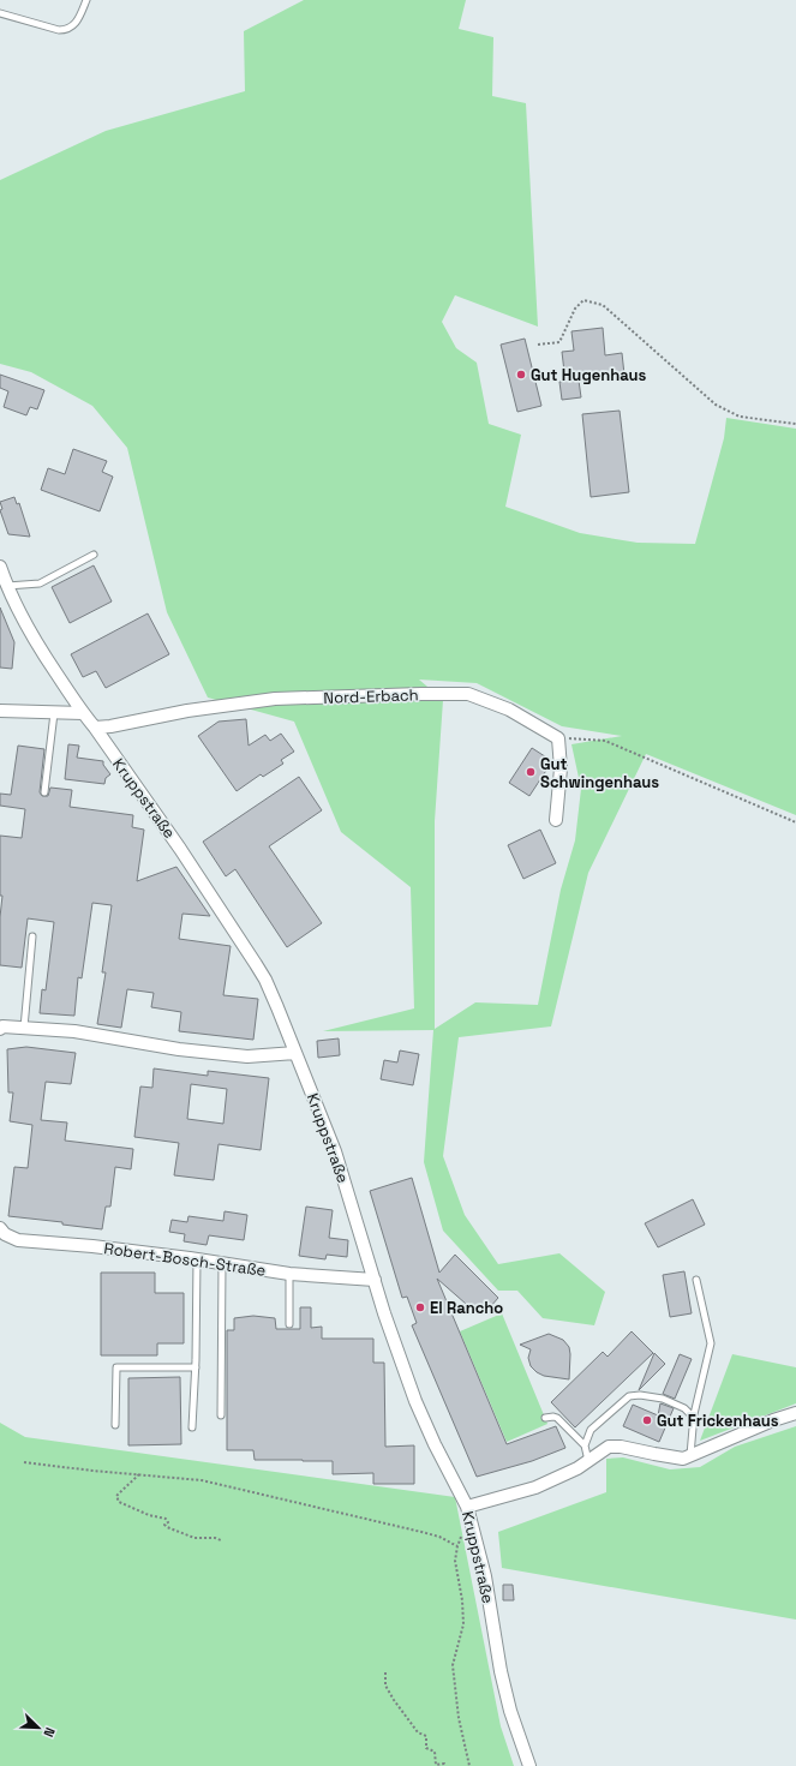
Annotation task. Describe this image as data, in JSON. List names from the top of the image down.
{
  "streets": {
    "street": ["Nord-Erbach", "Kruppstraße", "Robert-Bosch-Straße"]
  },
  "crossings": [
    ["Nord-Erbach", "Kruppstraße"],
    ["Kruppstraße", "Robert-Bosch-Straße"]
  ],
  "places": [
    "Gut Hugenhaus",
    "Gut Schwingenhaus",
    "El Rancho",
    "Gut Frickenhaus"
  ],
  "north": "bottom right"
}
